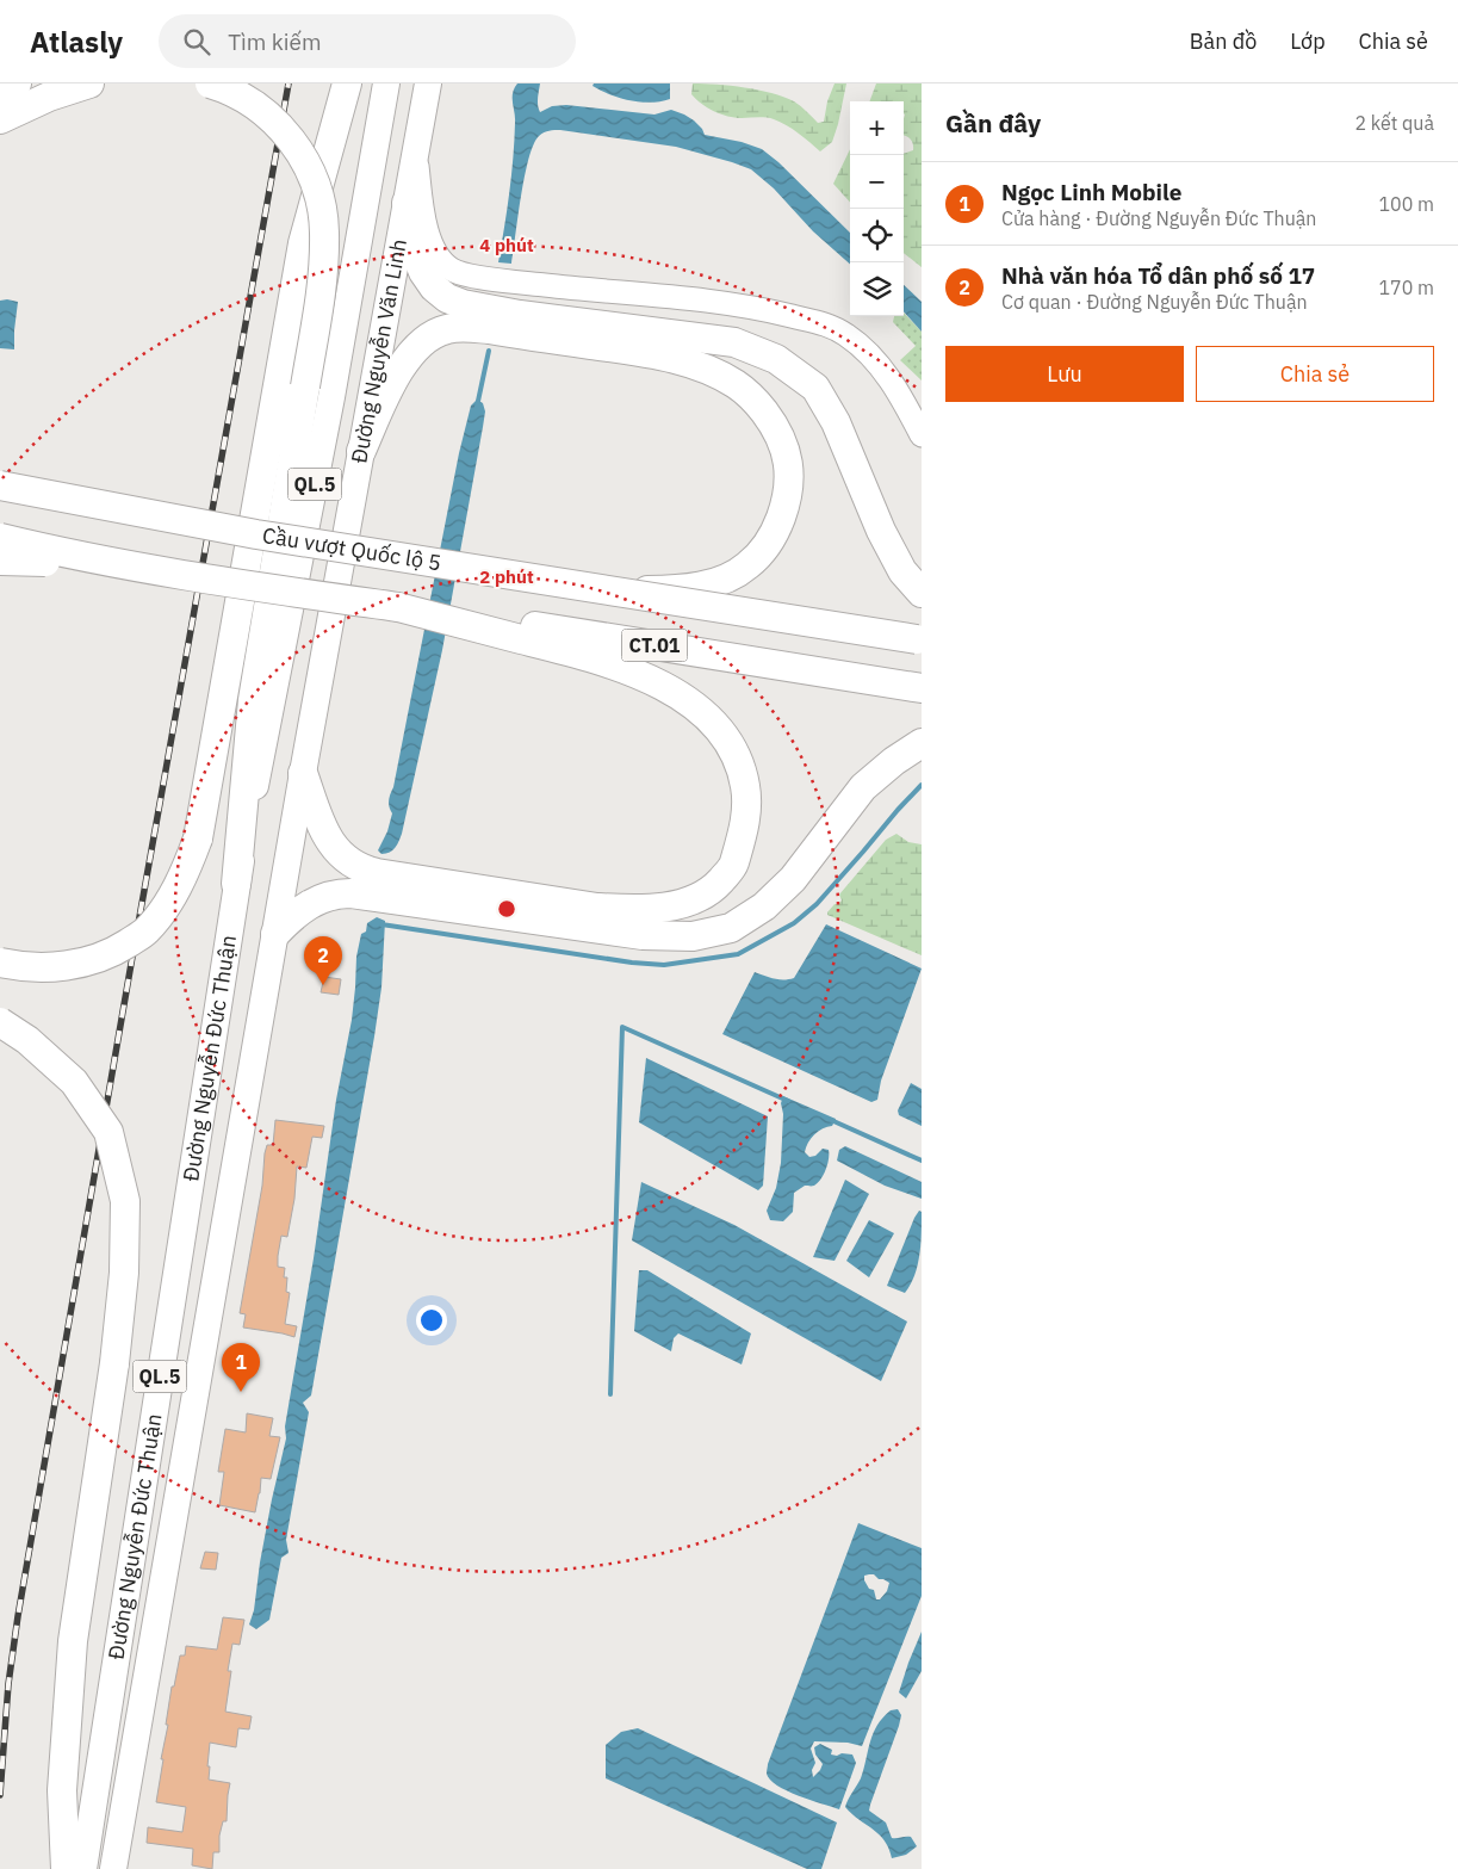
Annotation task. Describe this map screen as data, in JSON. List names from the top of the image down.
{
  "streets": {
    "highway": [
      "Đường Nguyễn Văn Linh",
      "QL.5",
      "Cầu vượt Quốc lộ 5",
      "CT.01",
      "Đường Nguyễn Đức Thuận"
    ]
  },
  "crossings": [
    ["Đường Nguyễn Văn Linh", "Đường Nguyễn Đức Thuận"]
  ],
  "page": {
    "header": "Atlasly",
    "search": "Tìm kiếm",
    "nav": ["Bản đồ", "Lớp", "Chia sẻ"],
    "heading": ["Gần đây", "2 kết quả"],
    "map_buttons": ["+", "−"],
    "list": [
      {
        "mark": "1",
        "name": "Ngọc Linh Mobile",
        "note": "Cửa hàng · Đường Nguyễn Đức Thuận",
        "value": "100 m"
      },
      {
        "mark": "2",
        "name": "Nhà văn hóa Tổ dân phố số 17",
        "note": "Cơ quan · Đường Nguyễn Đức Thuận",
        "value": "170 m"
      }
    ],
    "buttons": ["Lưu", "Chia sẻ"],
    "pins": ["2", "1"]
  },
  "rings": ["4 phút", "2 phút"]
}
